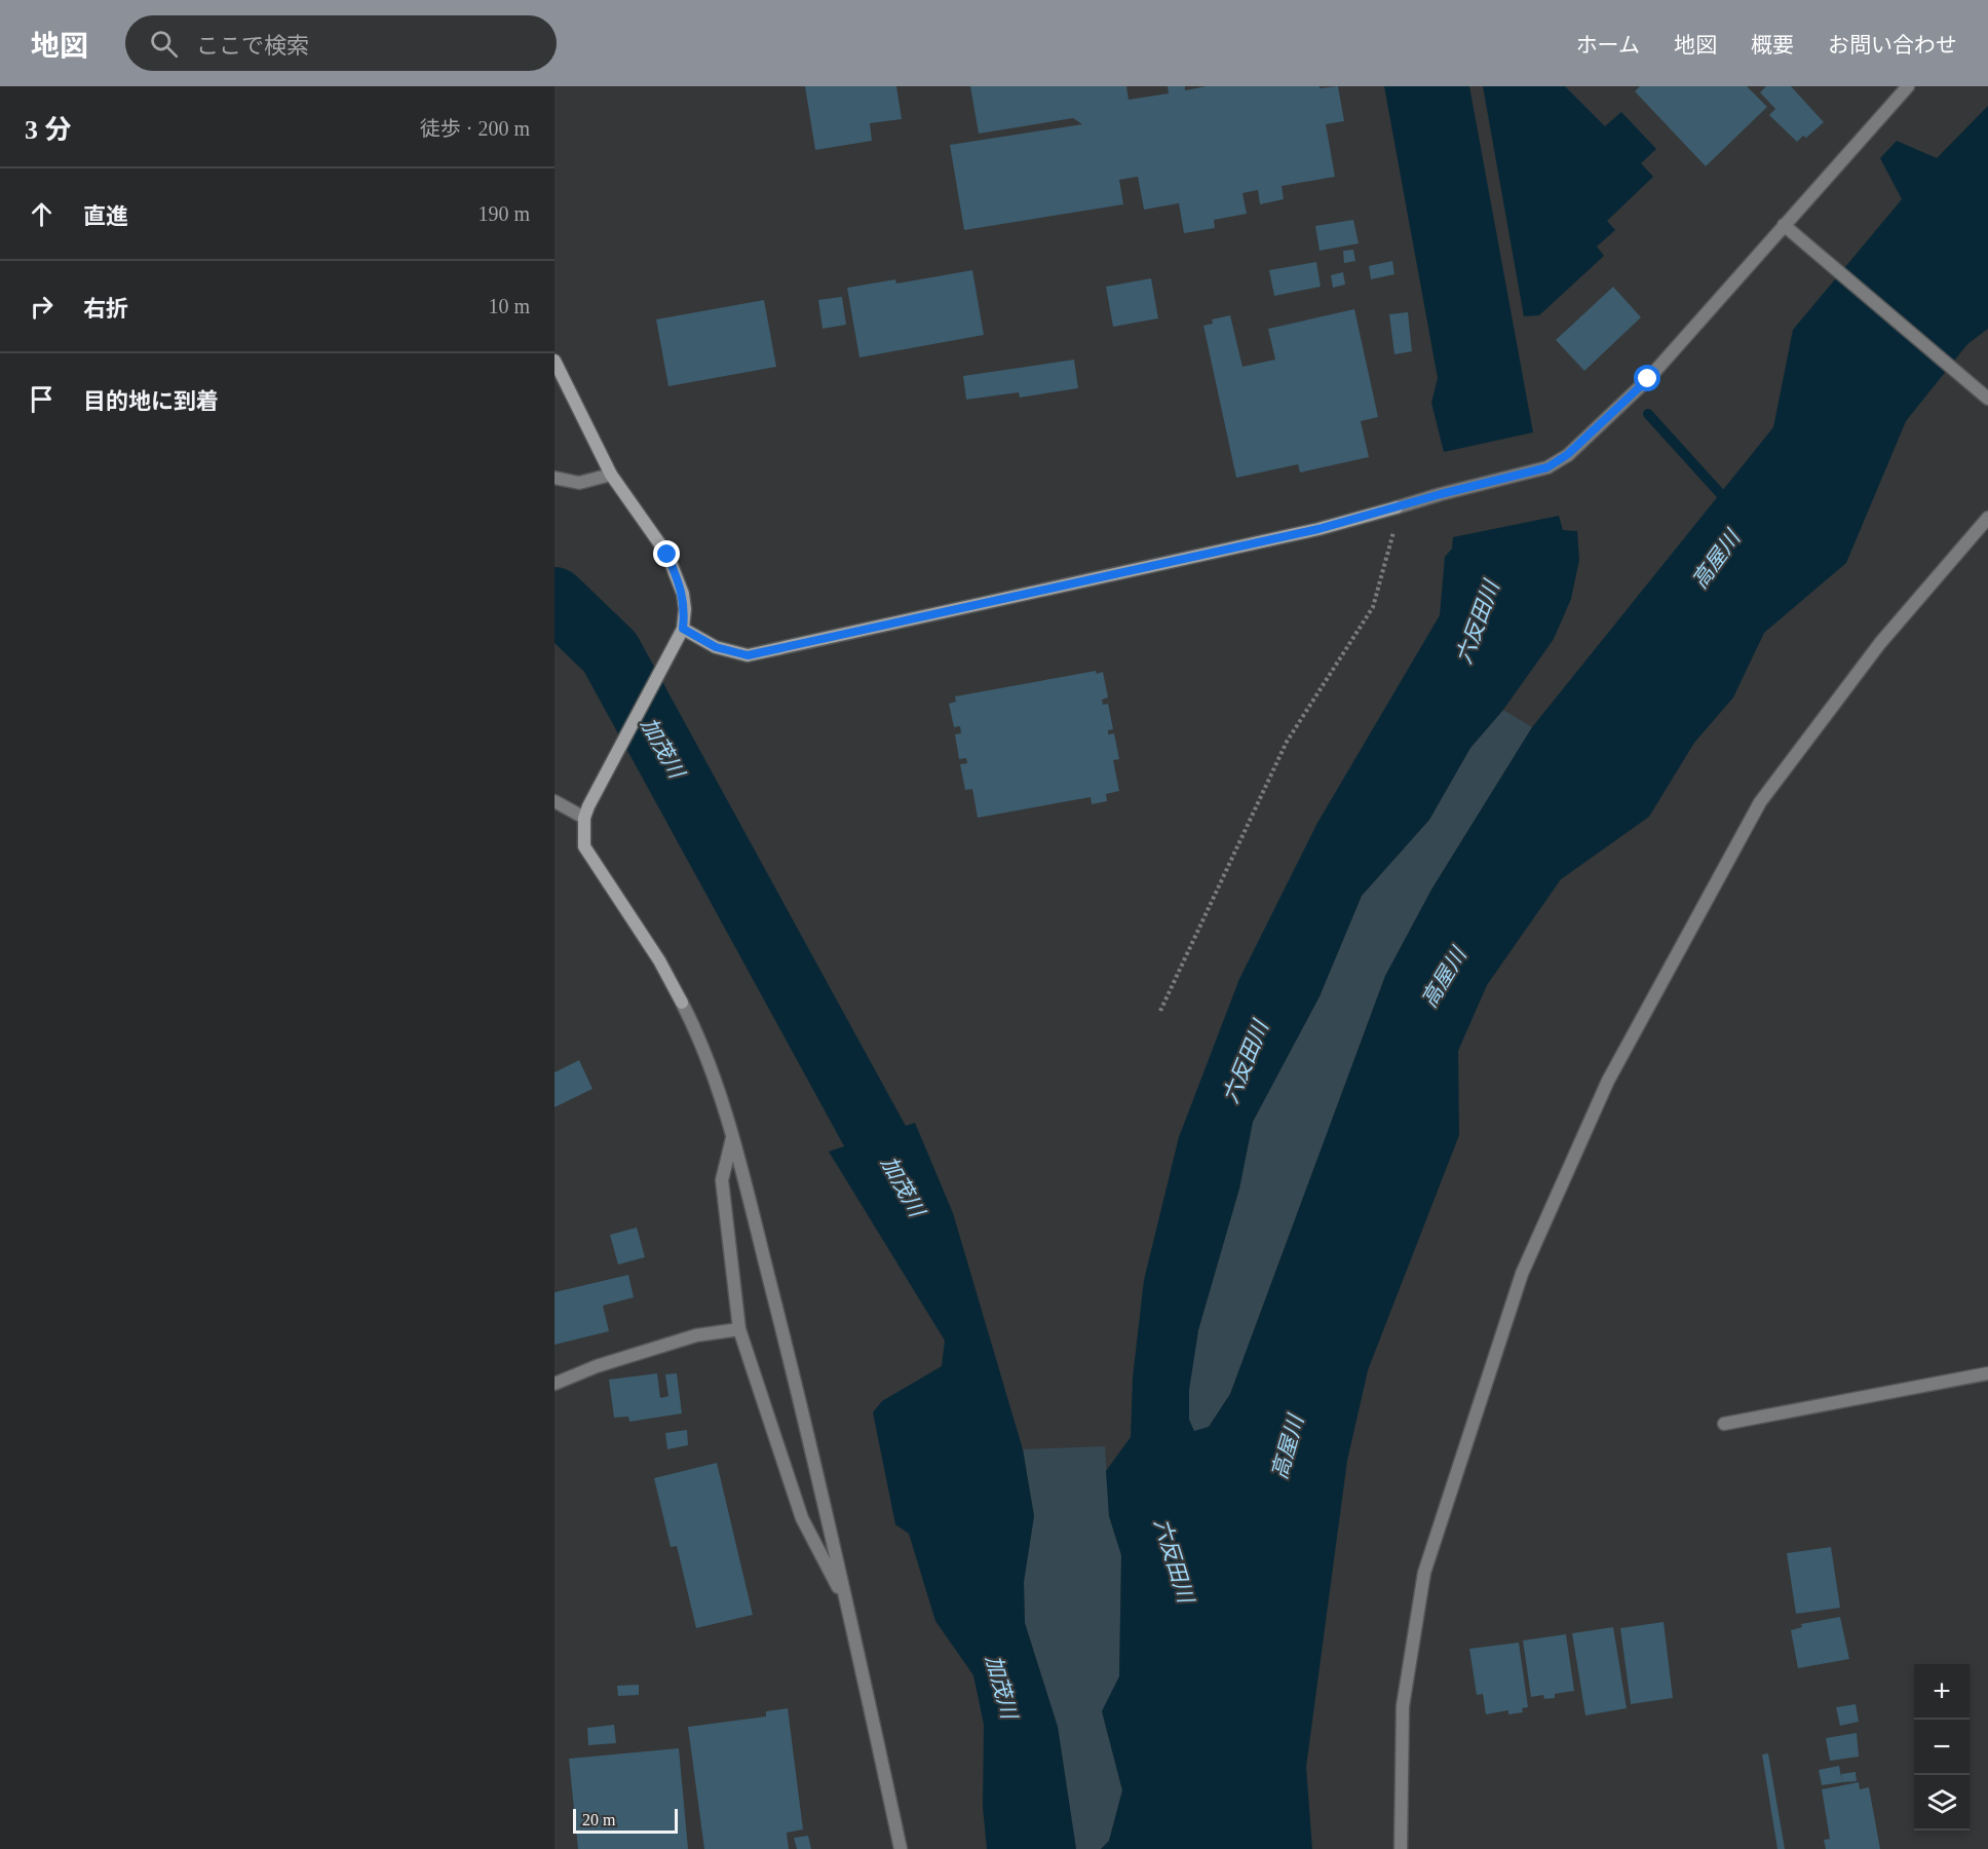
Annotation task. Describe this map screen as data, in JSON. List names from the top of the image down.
{
  "water": ["高屋川", "六反田川", "加茂川"],
  "scale_bar": "20 m",
  "page": {
    "header": "地図",
    "search": "ここで検索",
    "nav": [
      "ホーム",
      "地図",
      "概要",
      "お問い合わせ"
    ],
    "heading": ["3 分", "徒歩 · 200 m"],
    "list": [
      ["直進", "190 m"],
      ["右折", "10 m"],
      "目的地に到着"
    ],
    "map_buttons": ["+", "−"],
    "scale": "20 m"
  }
}
